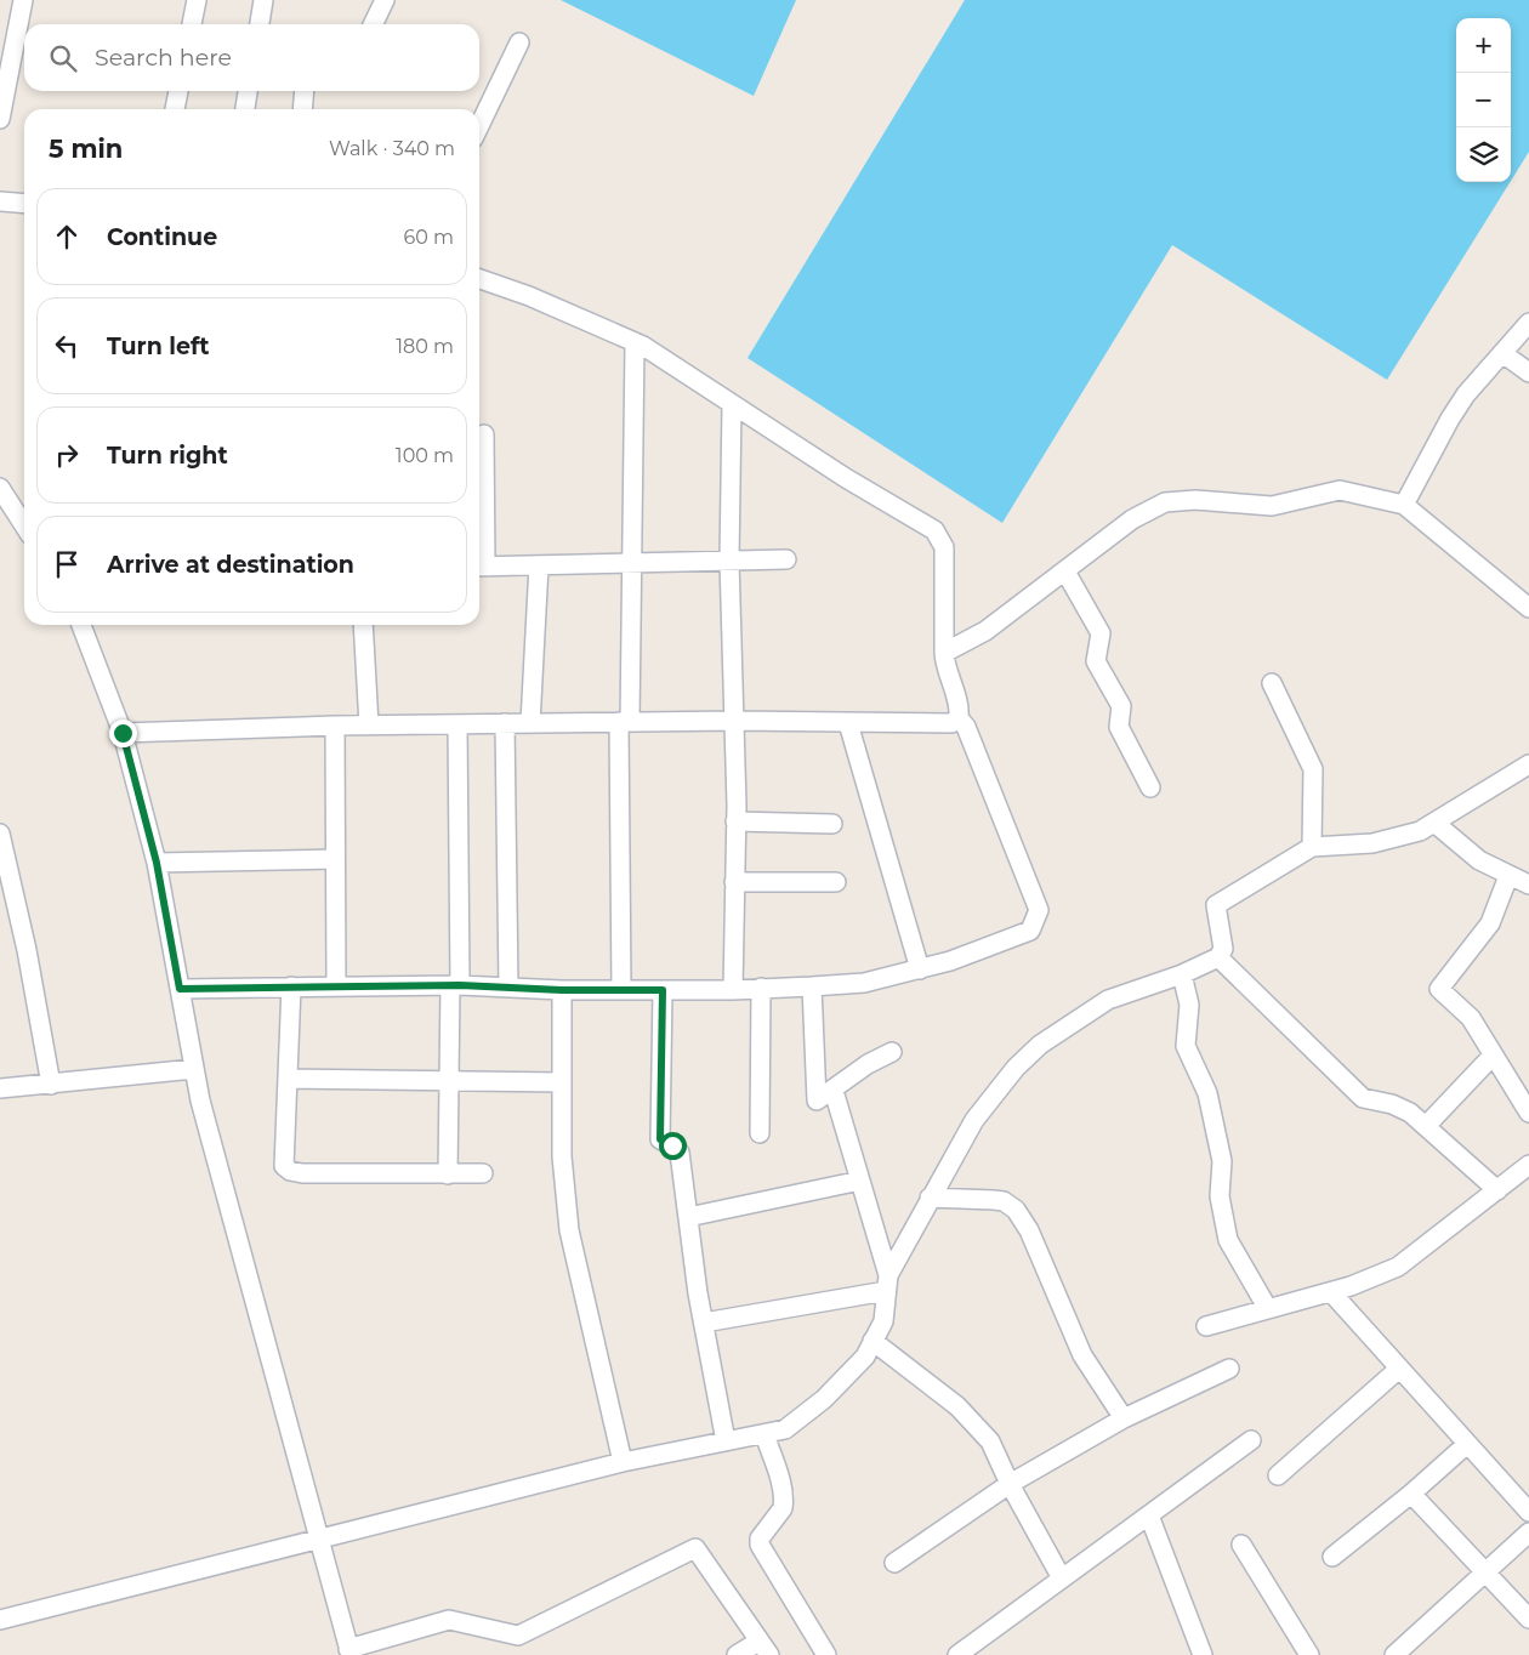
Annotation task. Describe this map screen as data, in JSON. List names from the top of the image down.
{
  "page": {
    "map_buttons": ["+", "−"],
    "search": "Search here",
    "heading": ["5 min", "Walk · 340 m"],
    "list": [
      ["Continue", "60 m"],
      ["Turn left", "180 m"],
      ["Turn right", "100 m"],
      "Arrive at destination"
    ]
  }
}
